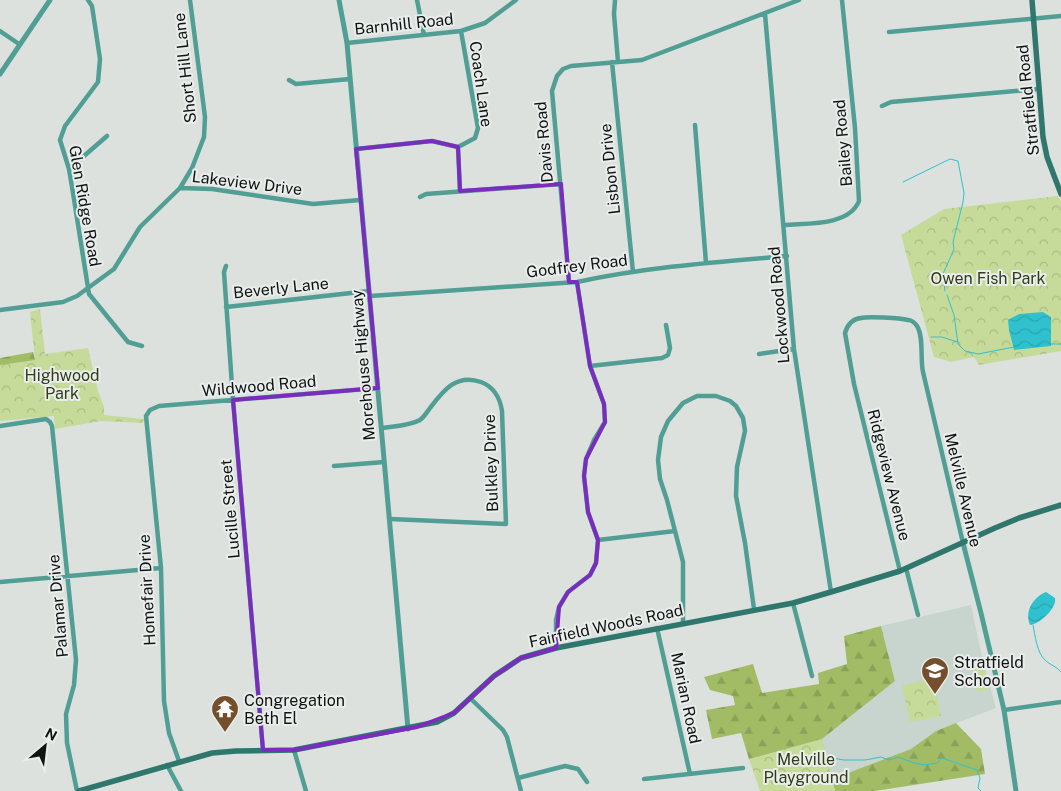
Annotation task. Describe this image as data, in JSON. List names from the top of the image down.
{
  "streets": {
    "main road": ["Stratfield Road", "Fairfield Woods Road"],
    "street": [
      "Barnhill Road",
      "Short Hill Lane",
      "Coach Lane",
      "Davis Road",
      "Bailey Road",
      "Lisbon Drive",
      "Lakeview Drive",
      "Glen Ridge Road",
      "Godfrey Road",
      "Beverly Lane",
      "Lockwood Road",
      "Morehouse Highway",
      "Wildwood Road",
      "Bulkley Drive",
      "Ridgeview Avenue",
      "Melville Avenue",
      "Lucille Street",
      "Homefair Drive",
      "Palamar Drive",
      "Marian Road"
    ]
  },
  "crossings": [
    ["Barnhill Road", "Coach Lane"],
    ["Barnhill Road", "Morehouse Highway"],
    ["Short Hill Lane", "Lakeview Drive"],
    ["Davis Road", "Lisbon Drive"],
    ["Davis Road", "Godfrey Road"],
    ["Davis Road", "Lockwood Road"],
    ["Bailey Road", "Lockwood Road"],
    ["Lisbon Drive", "Godfrey Road"],
    ["Lakeview Drive", "Glen Ridge Road"],
    ["Lakeview Drive", "Morehouse Highway"],
    ["Godfrey Road", "Beverly Lane"],
    ["Godfrey Road", "Lockwood Road"],
    ["Godfrey Road", "Morehouse Highway"],
    ["Beverly Lane", "Morehouse Highway"],
    ["Beverly Lane", "Lucille Street"],
    ["Lockwood Road", "Fairfield Woods Road"],
    ["Morehouse Highway", "Wildwood Road"],
    ["Morehouse Highway", "Bulkley Drive"],
    ["Morehouse Highway", "Fairfield Woods Road"],
    ["Wildwood Road", "Lucille Street"],
    ["Wildwood Road", "Homefair Drive"],
    ["Ridgeview Avenue", "Melville Avenue"],
    ["Ridgeview Avenue", "Fairfield Woods Road"],
    ["Melville Avenue", "Fairfield Woods Road"],
    ["Lucille Street", "Fairfield Woods Road"],
    ["Homefair Drive", "Fairfield Woods Road"],
    ["Palamar Drive", "Fairfield Woods Road"],
    ["Fairfield Woods Road", "Marian Road"]
  ],
  "parks": ["Owen Fish Park", "Highwood Park", "Melville Playground"],
  "places": {
    "school or university": ["Stratfield School"],
    "temple": ["Congregation Beth El"]
  },
  "north": "top right"
}
